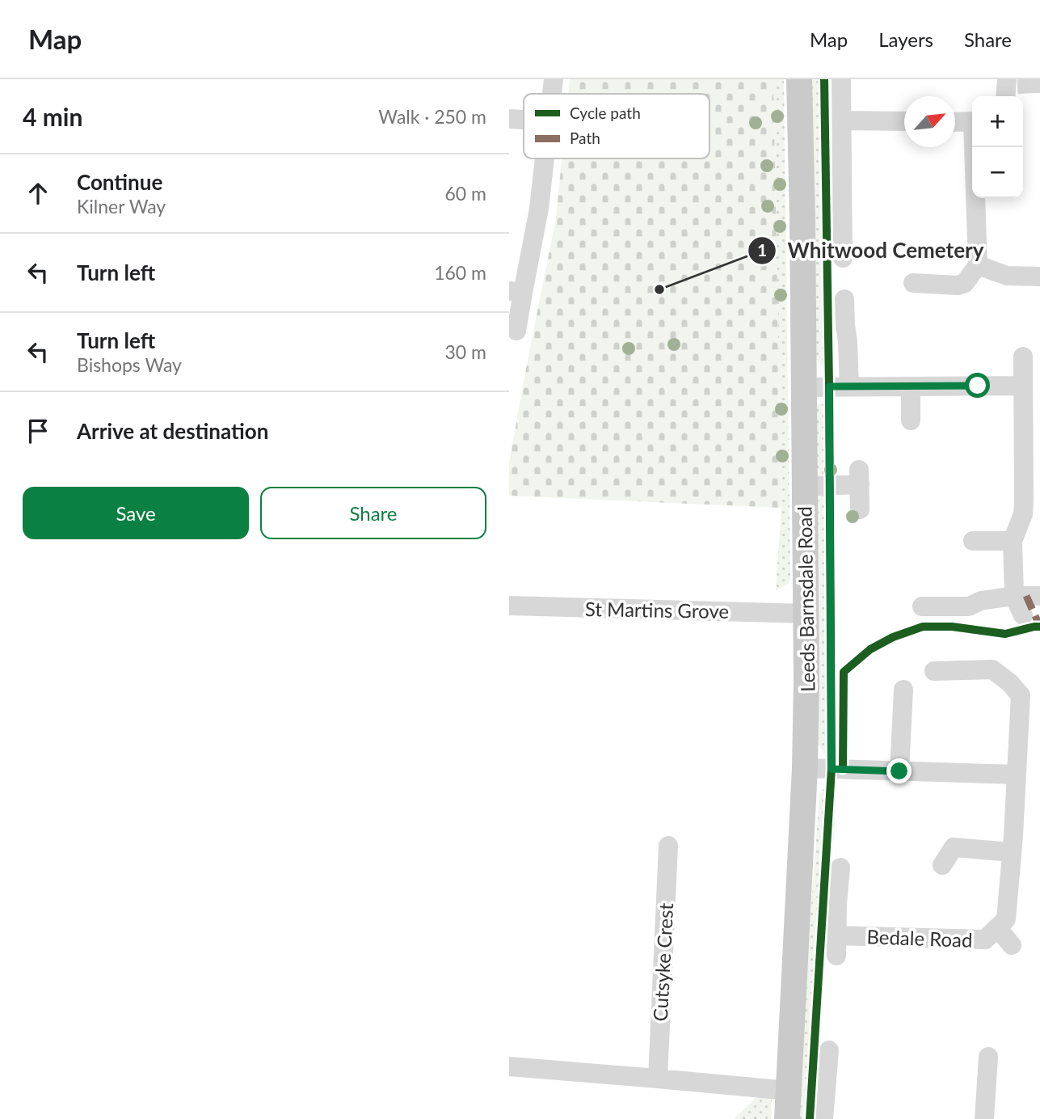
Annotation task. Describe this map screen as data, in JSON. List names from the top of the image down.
{
  "streets": {
    "main road": ["Leeds Barnsdale Road"],
    "street": ["St Martins Grove", "Bedale Road", "Cutsyke Crest"]
  },
  "crossings": [
    ["Leeds Barnsdale Road", "St Martins Grove"]
  ],
  "places": ["Whitwood Cemetery"],
  "legend": ["Cycle path", "Path"],
  "north": "top right",
  "page": {
    "header": "Map",
    "nav": ["Map", "Layers", "Share"],
    "heading": ["4 min", "Walk · 250 m"],
    "map_buttons": ["+", "−"],
    "list": [
      ["Continue", "Kilner Way", "60 m"],
      ["Turn left", "160 m"],
      ["Turn left", "Bishops Way", "30 m"],
      "Arrive at destination"
    ],
    "buttons": ["Save", "Share"]
  }
}
